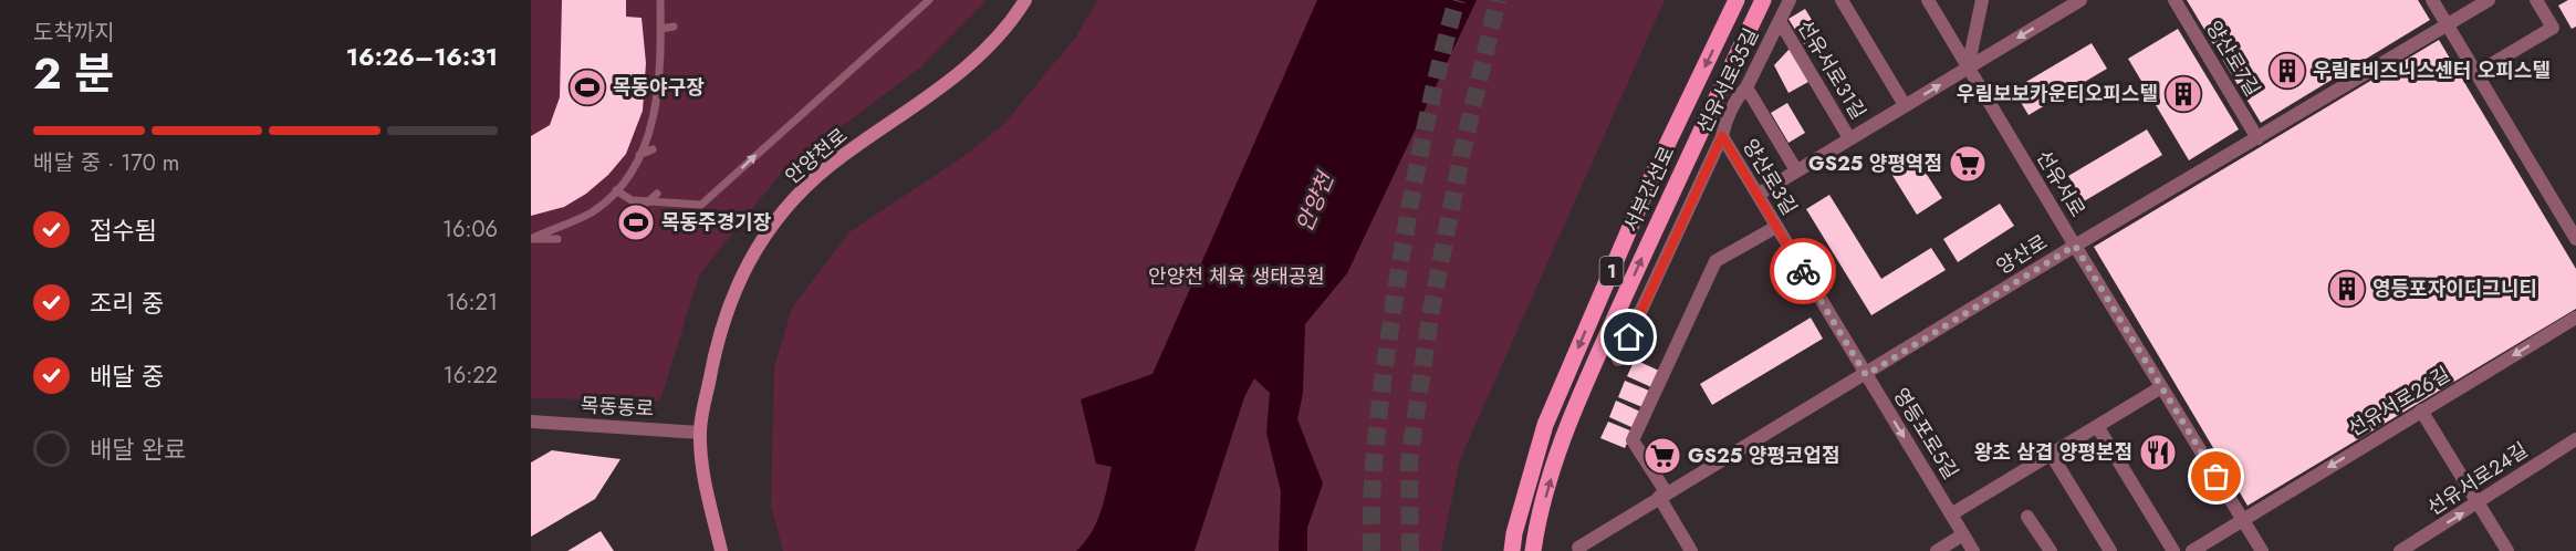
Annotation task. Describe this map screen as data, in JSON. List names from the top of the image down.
{
  "streets": {
    "main road": ["안양천로", "서부간선로", "1"],
    "street": [
      "양산로7길",
      "선유서로31길",
      "선유서로35길",
      "양산로3길",
      "선유서로",
      "양산로",
      "선유서로26길",
      "목동동로",
      "영등포로5길",
      "선유서로24길"
    ]
  },
  "crossings": [
    ["양산로7길", "양산로"],
    ["선유서로31길", "선유서로35길"],
    ["선유서로31길", "양산로3길"],
    ["선유서로31길", "선유서로"],
    ["선유서로35길", "양산로3길"],
    ["안양천로", "목동동로"],
    ["양산로3길", "양산로"],
    ["양산로3길", "영등포로5길"],
    ["선유서로", "양산로"],
    ["선유서로", "선유서로26길"],
    ["양산로", "영등포로5길"]
  ],
  "one_way": ["선유서로26길", "영등포로5길", "선유서로24길"],
  "water": ["안양천"],
  "parks": ["안양천 체육 생태공원"],
  "places": {
    "building": ["우림E비즈니스센터 오피스텔", "우림보보카운티오피스텔", "영등포자이디그니티"],
    "sports": ["목동야구장", "목동주경기장"],
    "supermarket": ["GS25 양평역점", "GS25 양평코업점"],
    "restaurant": ["왕초 삼겹 양평본점"]
  },
  "page": {
    "heading": ["2 분", "도착까지", "16:26–16:31"],
    "bar": "배달 중 · 170 m",
    "list": [
      ["접수됨", "16:06"],
      ["조리 중", "16:21"],
      ["배달 중", "16:22"],
      "배달 완료"
    ]
  }
}
